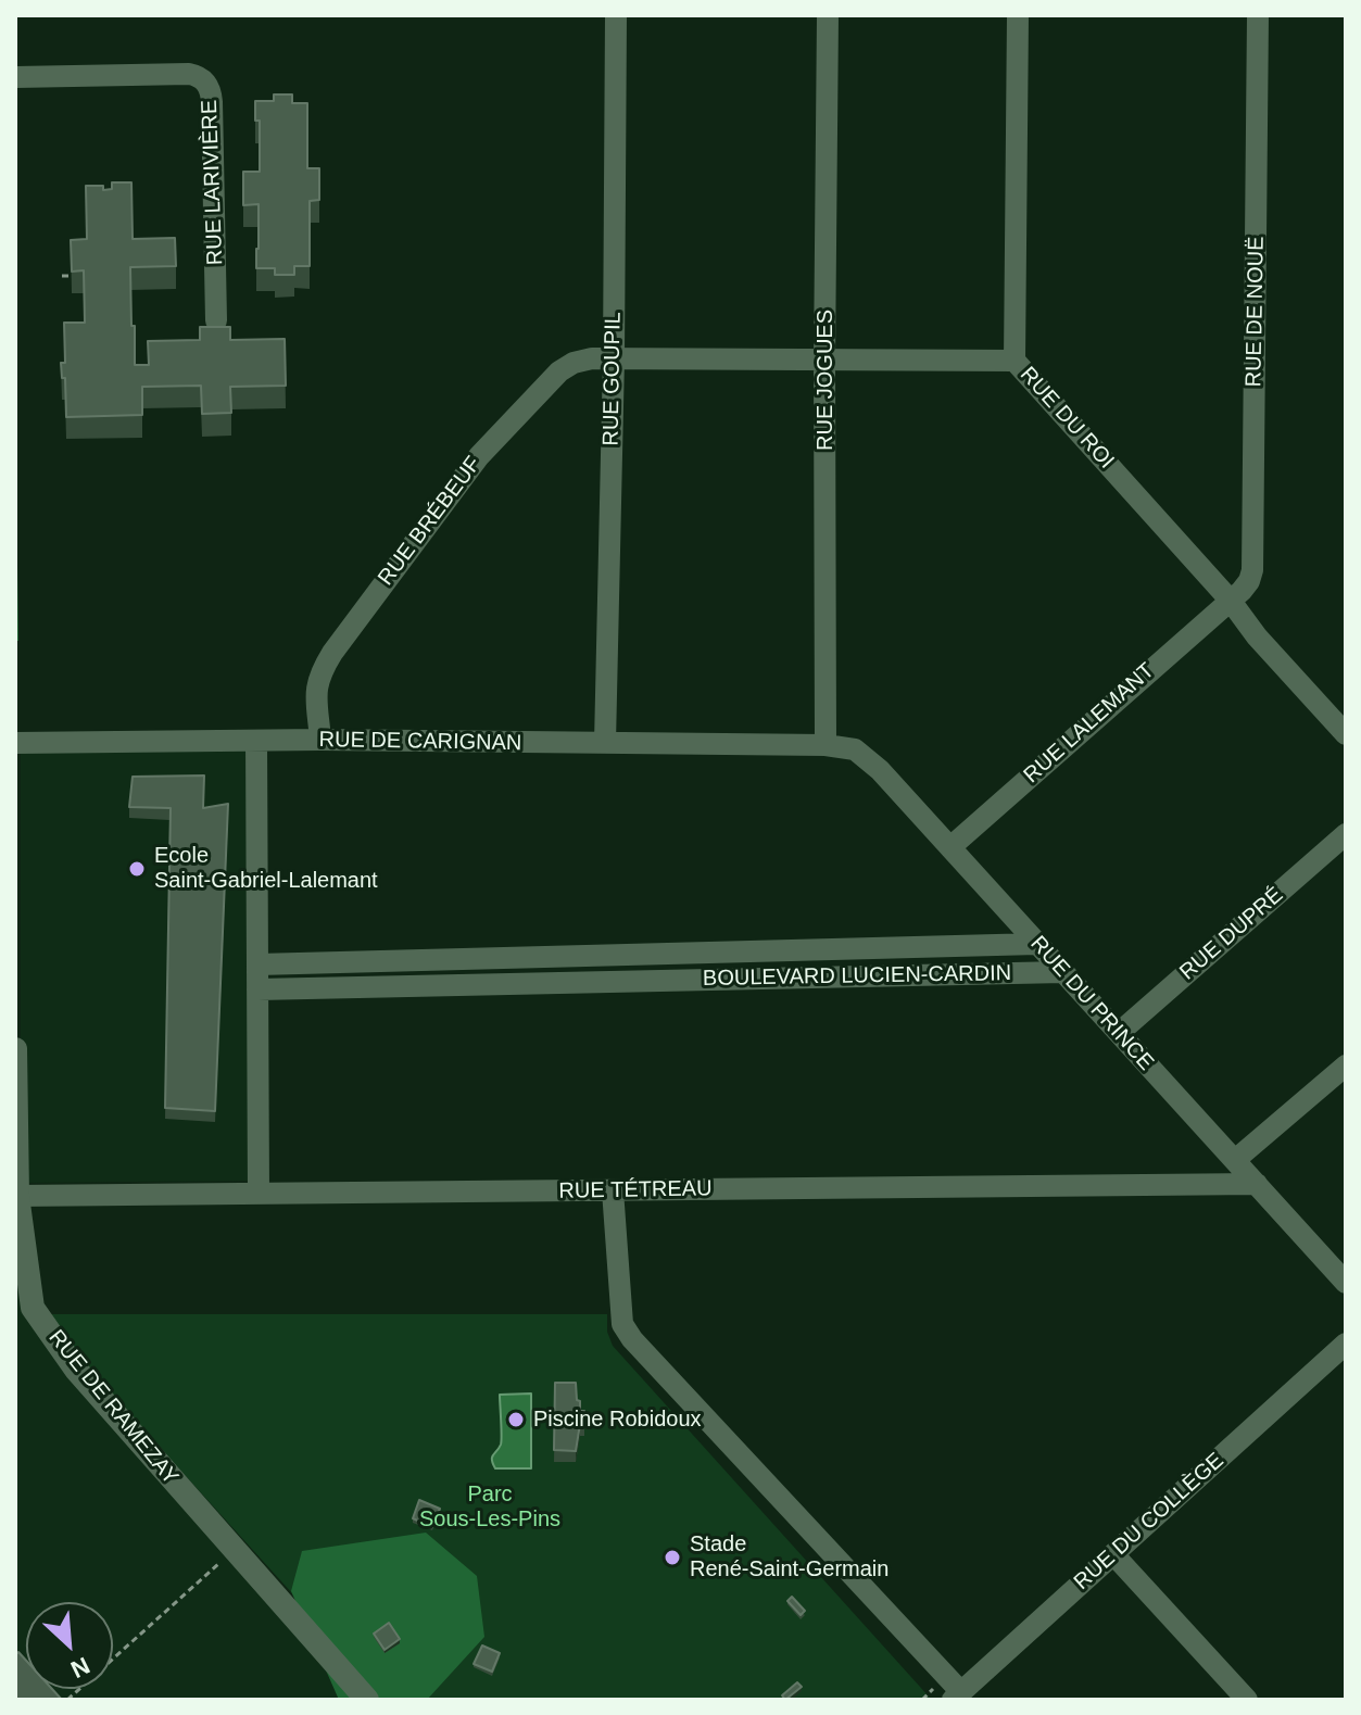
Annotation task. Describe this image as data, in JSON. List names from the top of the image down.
{
  "streets": {
    "street": [
      "RUE LARIVIÈRE",
      "RUE DE NOUË",
      "RUE GOUPIL",
      "RUE JOGUES",
      "RUE DU ROI",
      "RUE BRÉBEUF",
      "RUE LALEMANT",
      "RUE DE CARIGNAN",
      "RUE DUPRÉ",
      "BOULEVARD LUCIEN-CARDIN",
      "RUE DU PRINCE",
      "RUE TÉTREAU",
      "RUE DE RAMEZAY",
      "RUE DU COLLÈGE"
    ]
  },
  "crossings": [
    ["RUE DE NOUË", "RUE DU ROI"],
    ["RUE DE NOUË", "RUE LALEMANT"],
    ["RUE GOUPIL", "RUE BRÉBEUF"],
    ["RUE GOUPIL", "RUE DE CARIGNAN"],
    ["RUE JOGUES", "RUE BRÉBEUF"],
    ["RUE JOGUES", "RUE DE CARIGNAN"],
    ["RUE JOGUES", "RUE DU PRINCE"],
    ["RUE DU ROI", "RUE BRÉBEUF"],
    ["RUE DU ROI", "RUE LALEMANT"],
    ["RUE BRÉBEUF", "RUE DE CARIGNAN"],
    ["RUE LALEMANT", "RUE DU PRINCE"],
    ["RUE DE CARIGNAN", "RUE DU PRINCE"],
    ["RUE DUPRÉ", "RUE DU PRINCE"],
    ["BOULEVARD LUCIEN-CARDIN", "RUE DU PRINCE"],
    ["RUE DU PRINCE", "RUE TÉTREAU"],
    ["RUE TÉTREAU", "RUE DE RAMEZAY"]
  ],
  "parks": ["Parc Sous-Les-Pins"],
  "places": ["Ecole Saint-Gabriel-Lalemant", "Piscine Robidoux", "Stade René-Saint-Germain"],
  "north": "bottom right"
}
